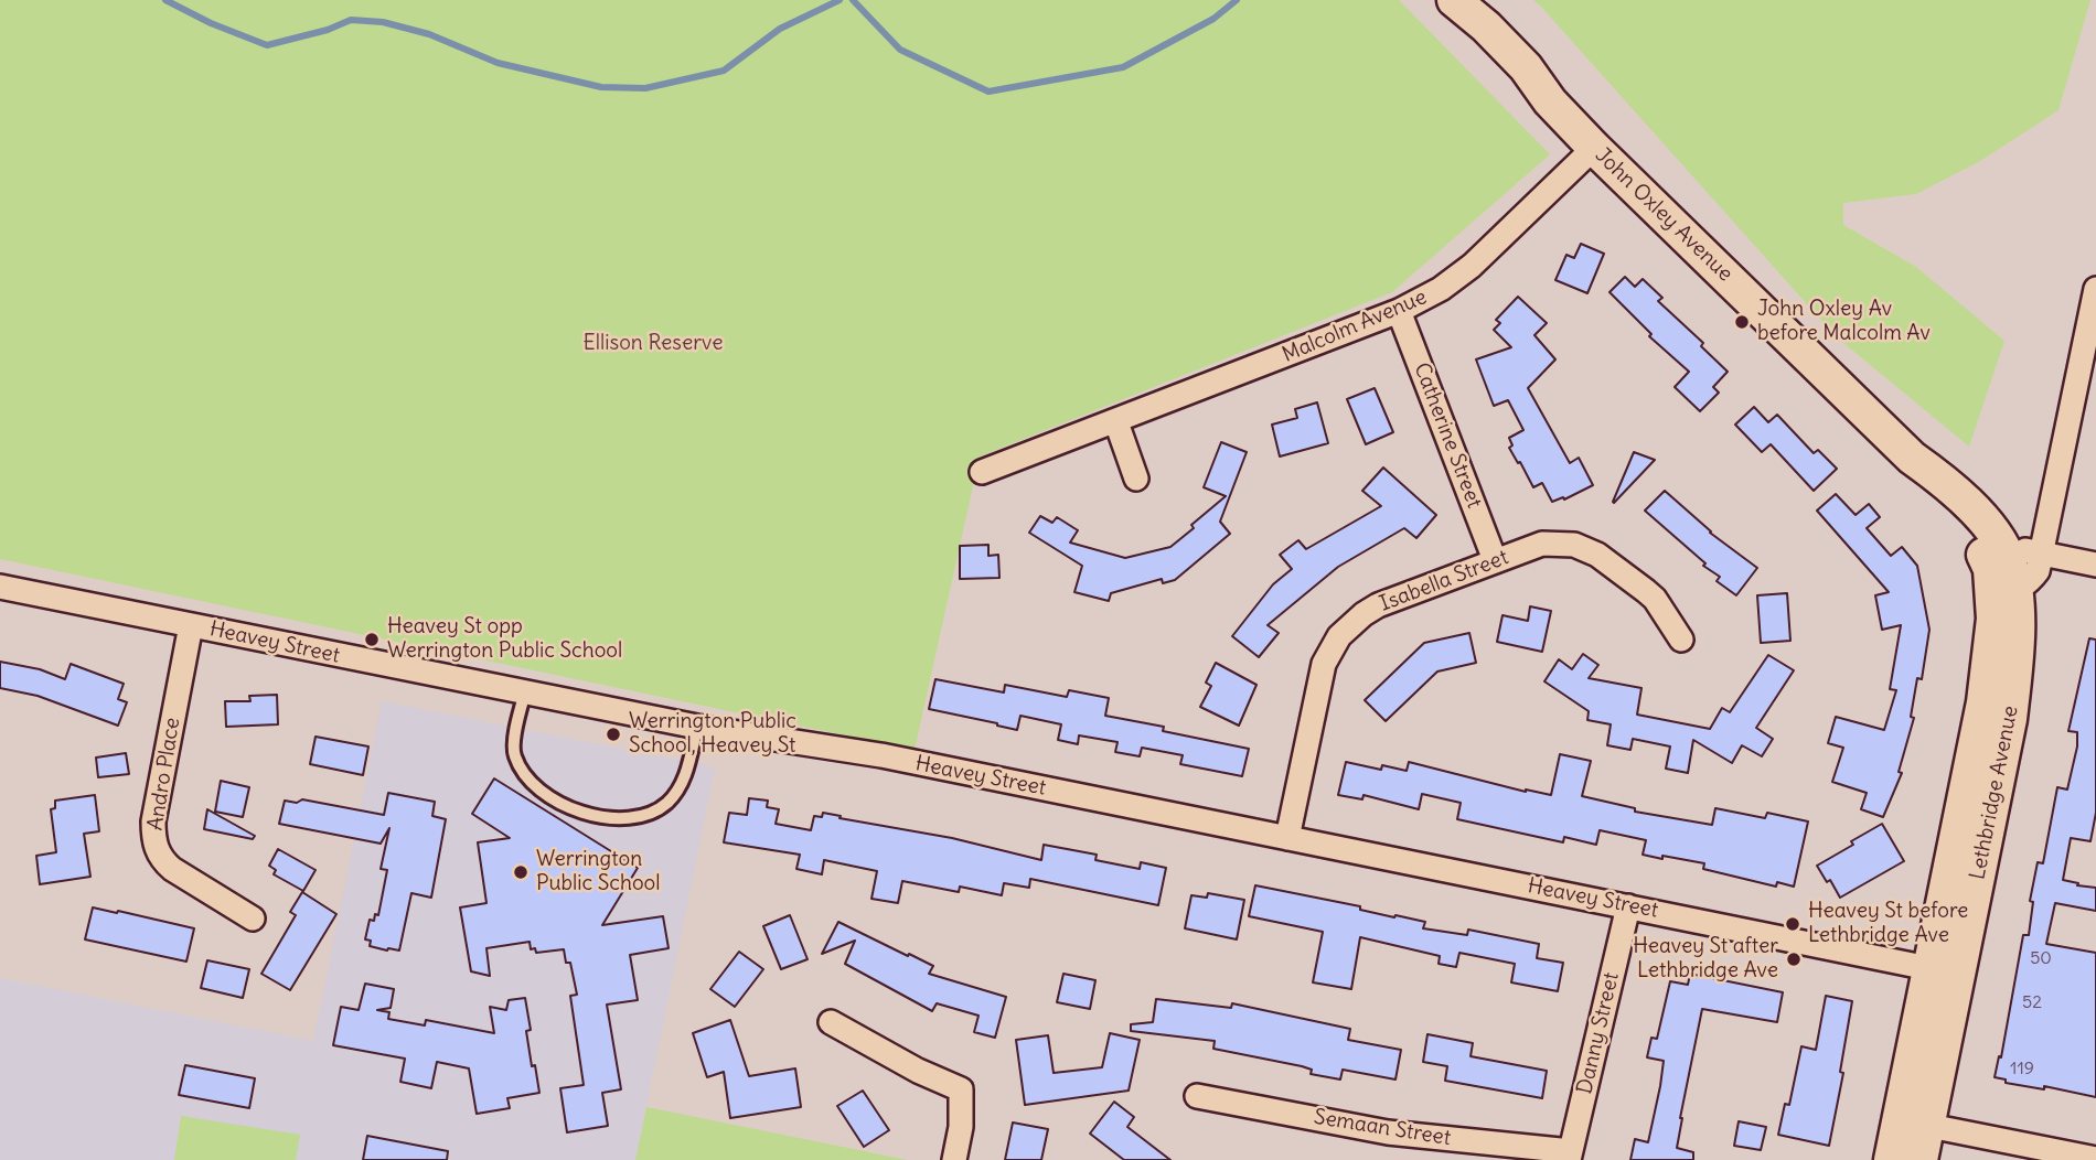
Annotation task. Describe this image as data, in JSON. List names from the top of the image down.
{
  "streets": {
    "street": [
      "John Oxley Avenue",
      "Malcolm Avenue",
      "Catherine Street",
      "Isabella Street",
      "Heavey Street",
      "Andro Place",
      "Lethbridge Avenue",
      "Danny Street",
      "Semaan Street"
    ]
  },
  "crossings": [
    ["John Oxley Avenue", "Malcolm Avenue"],
    ["John Oxley Avenue", "Lethbridge Avenue"],
    ["Malcolm Avenue", "Catherine Street"],
    ["Catherine Street", "Isabella Street"],
    ["Isabella Street", "Heavey Street"],
    ["Heavey Street", "Andro Place"],
    ["Heavey Street", "Lethbridge Avenue"],
    ["Heavey Street", "Danny Street"],
    ["Danny Street", "Semaan Street"]
  ],
  "parks": ["Ellison Reserve"],
  "places": [
    "John Oxley Av before Malcolm Av",
    "Heavey St opp Werrington Public School",
    "Werrington Public School, Heavey St",
    "Werrington Public School",
    "Heavey St before Lethbridge Ave",
    "Heavey St after Lethbridge Ave"
  ],
  "house_numbers": ["50", "52", "119"]
}
